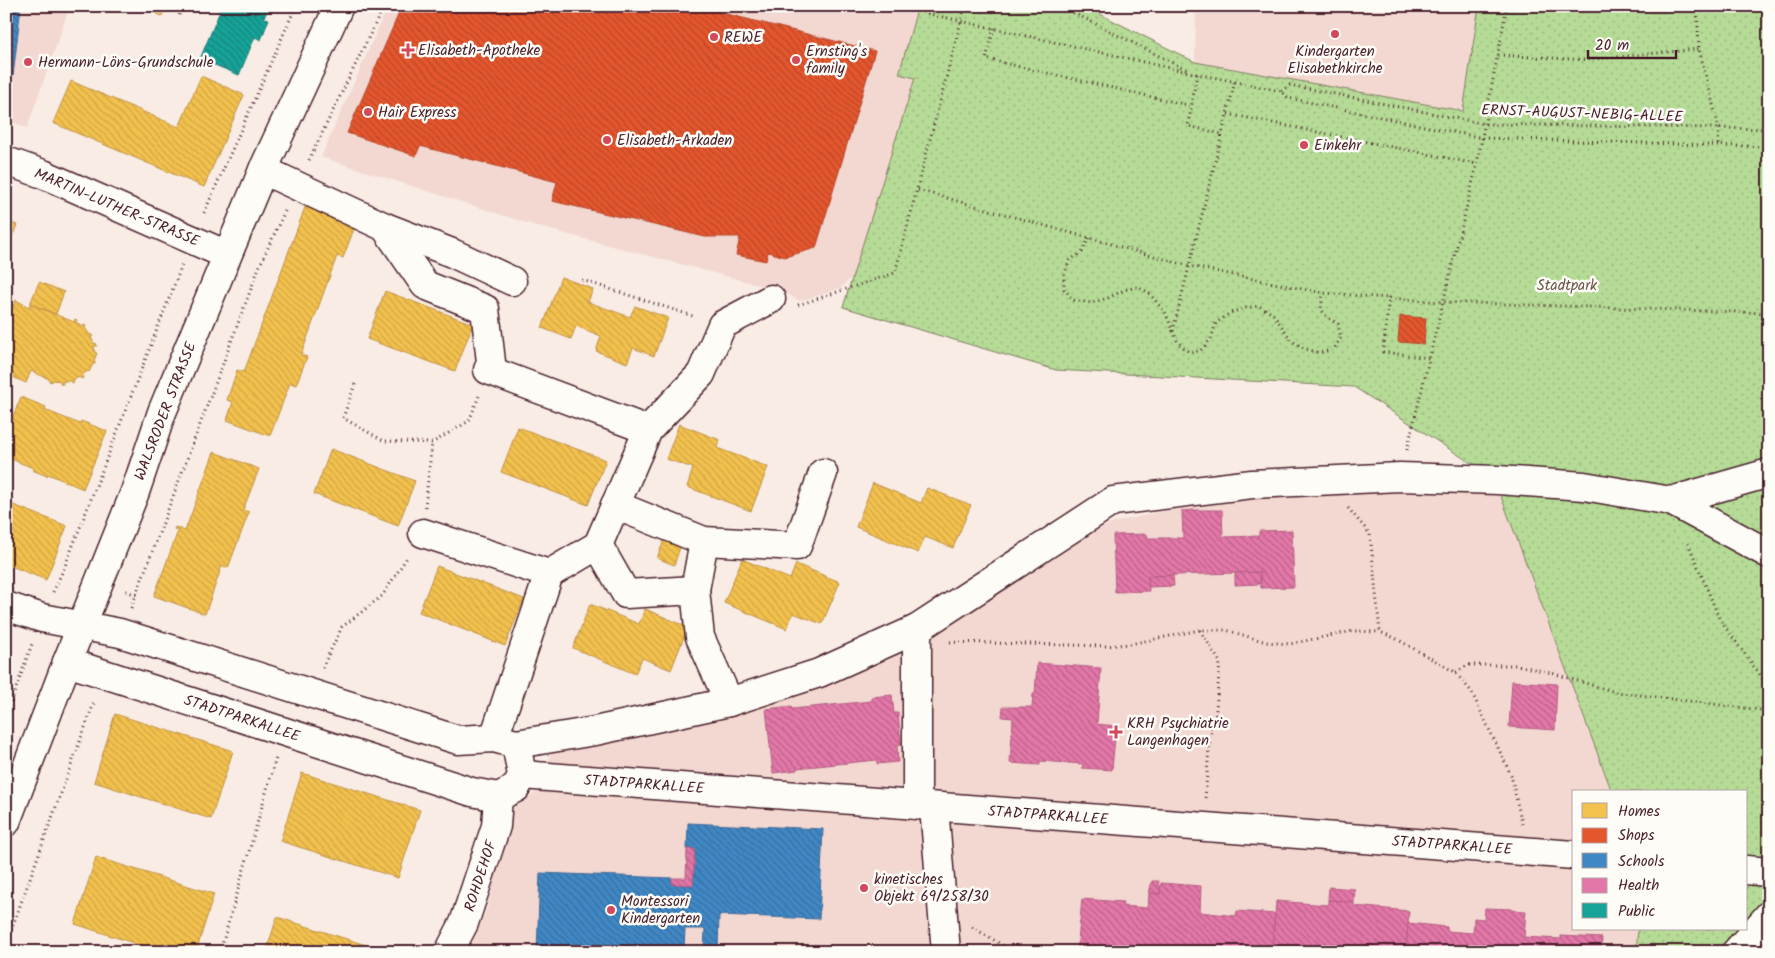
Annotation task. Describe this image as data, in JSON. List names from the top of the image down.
{
  "streets": {
    "street": [
      "MARTIN-LUTHER-STRASSE",
      "WALSRODER STRASSE",
      "STADTPARKALLEE",
      "ROHDEHOF"
    ],
    "path": ["ERNST-AUGUST-NEBIG-ALLEE"]
  },
  "crossings": [
    ["MARTIN-LUTHER-STRASSE", "WALSRODER STRASSE"],
    ["WALSRODER STRASSE", "STADTPARKALLEE"],
    ["STADTPARKALLEE", "ROHDEHOF"]
  ],
  "parks": ["Stadtpark"],
  "places": {
    "other": [
      "Kindergarten Elisabethkirche",
      "REWE",
      "Ernsting's family",
      "Hermann-Löns-Grundschule",
      "Hair Express",
      "Elisabeth-Arkaden",
      "Einkehr",
      "kinetisches Objekt 69/258/30",
      "Montessori Kindergarten"
    ],
    "health": ["Elisabeth-Apotheke", "KRH Psychiatrie Langenhagen"]
  },
  "legend": [
    "Homes",
    "Shops",
    "Schools",
    "Health",
    "Public"
  ],
  "scale_bar": "20 m"
}
